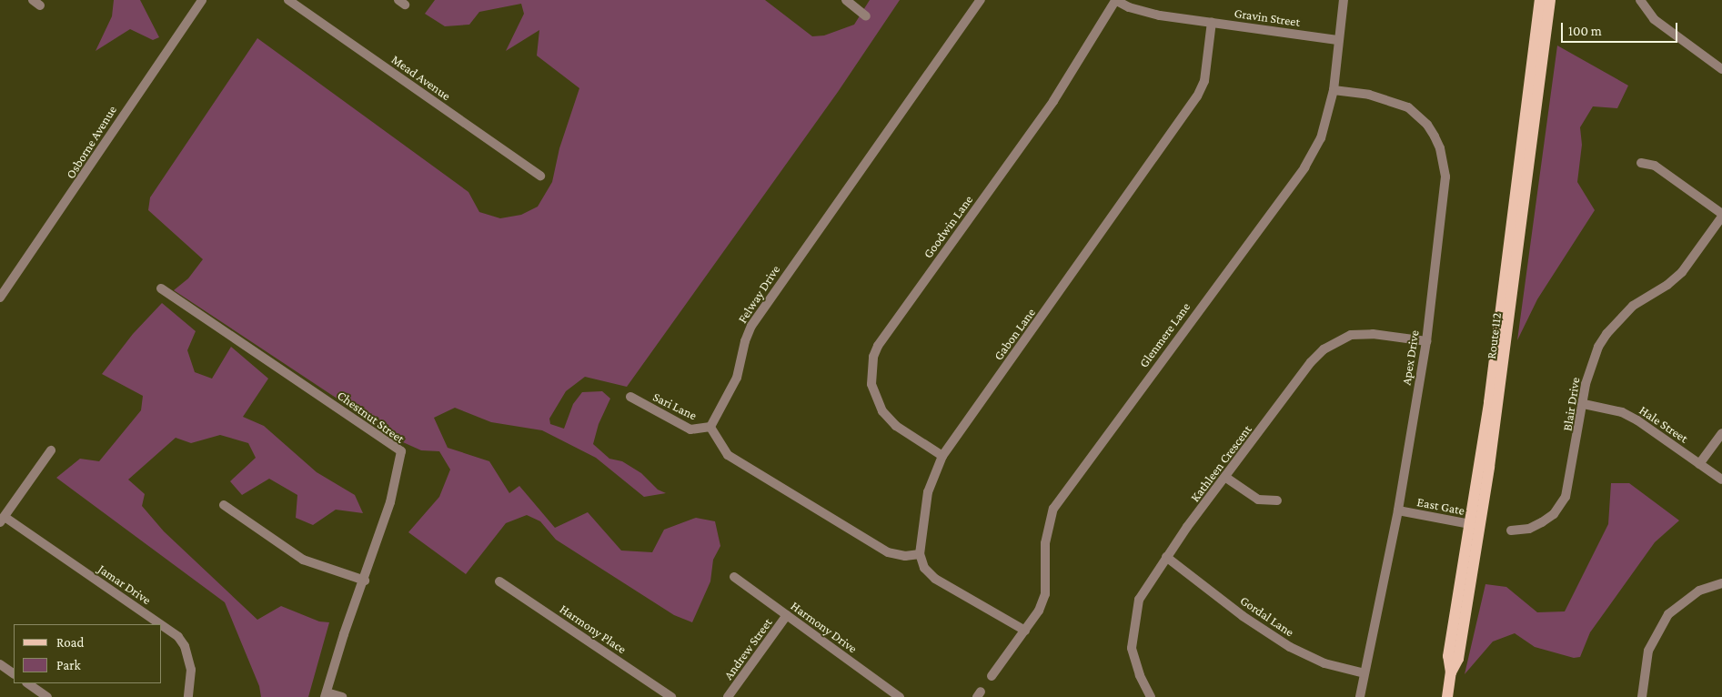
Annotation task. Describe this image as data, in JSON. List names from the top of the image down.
{
  "streets": {
    "main road": ["Route 112"],
    "street": [
      "Gravin Street",
      "Mead Avenue",
      "Osborne Avenue",
      "Goodwin Lane",
      "Felway Drive",
      "Gabon Lane",
      "Glenmere Lane",
      "Apex Drive",
      "Blair Drive",
      "Sari Lane",
      "Chestnut Street",
      "Hale Street",
      "Kathleen Crescent",
      "East Gate",
      "Jamar Drive",
      "Gordal Lane",
      "Harmony Drive",
      "Harmony Place",
      "Andrew Street"
    ]
  },
  "crossings": [
    ["Gravin Street", "Goodwin Lane"],
    ["Gravin Street", "Gabon Lane"],
    ["Gravin Street", "Glenmere Lane"],
    ["Goodwin Lane", "Gabon Lane"],
    ["Felway Drive", "Sari Lane"],
    ["Glenmere Lane", "Apex Drive"],
    ["Route 112", "East Gate"],
    ["Apex Drive", "Kathleen Crescent"],
    ["Apex Drive", "East Gate"],
    ["Apex Drive", "Gordal Lane"],
    ["Blair Drive", "Hale Street"],
    ["Kathleen Crescent", "Gordal Lane"],
    ["Harmony Drive", "Andrew Street"]
  ],
  "legend": ["Road", "Park"],
  "scale_bar": "100 m"
}
